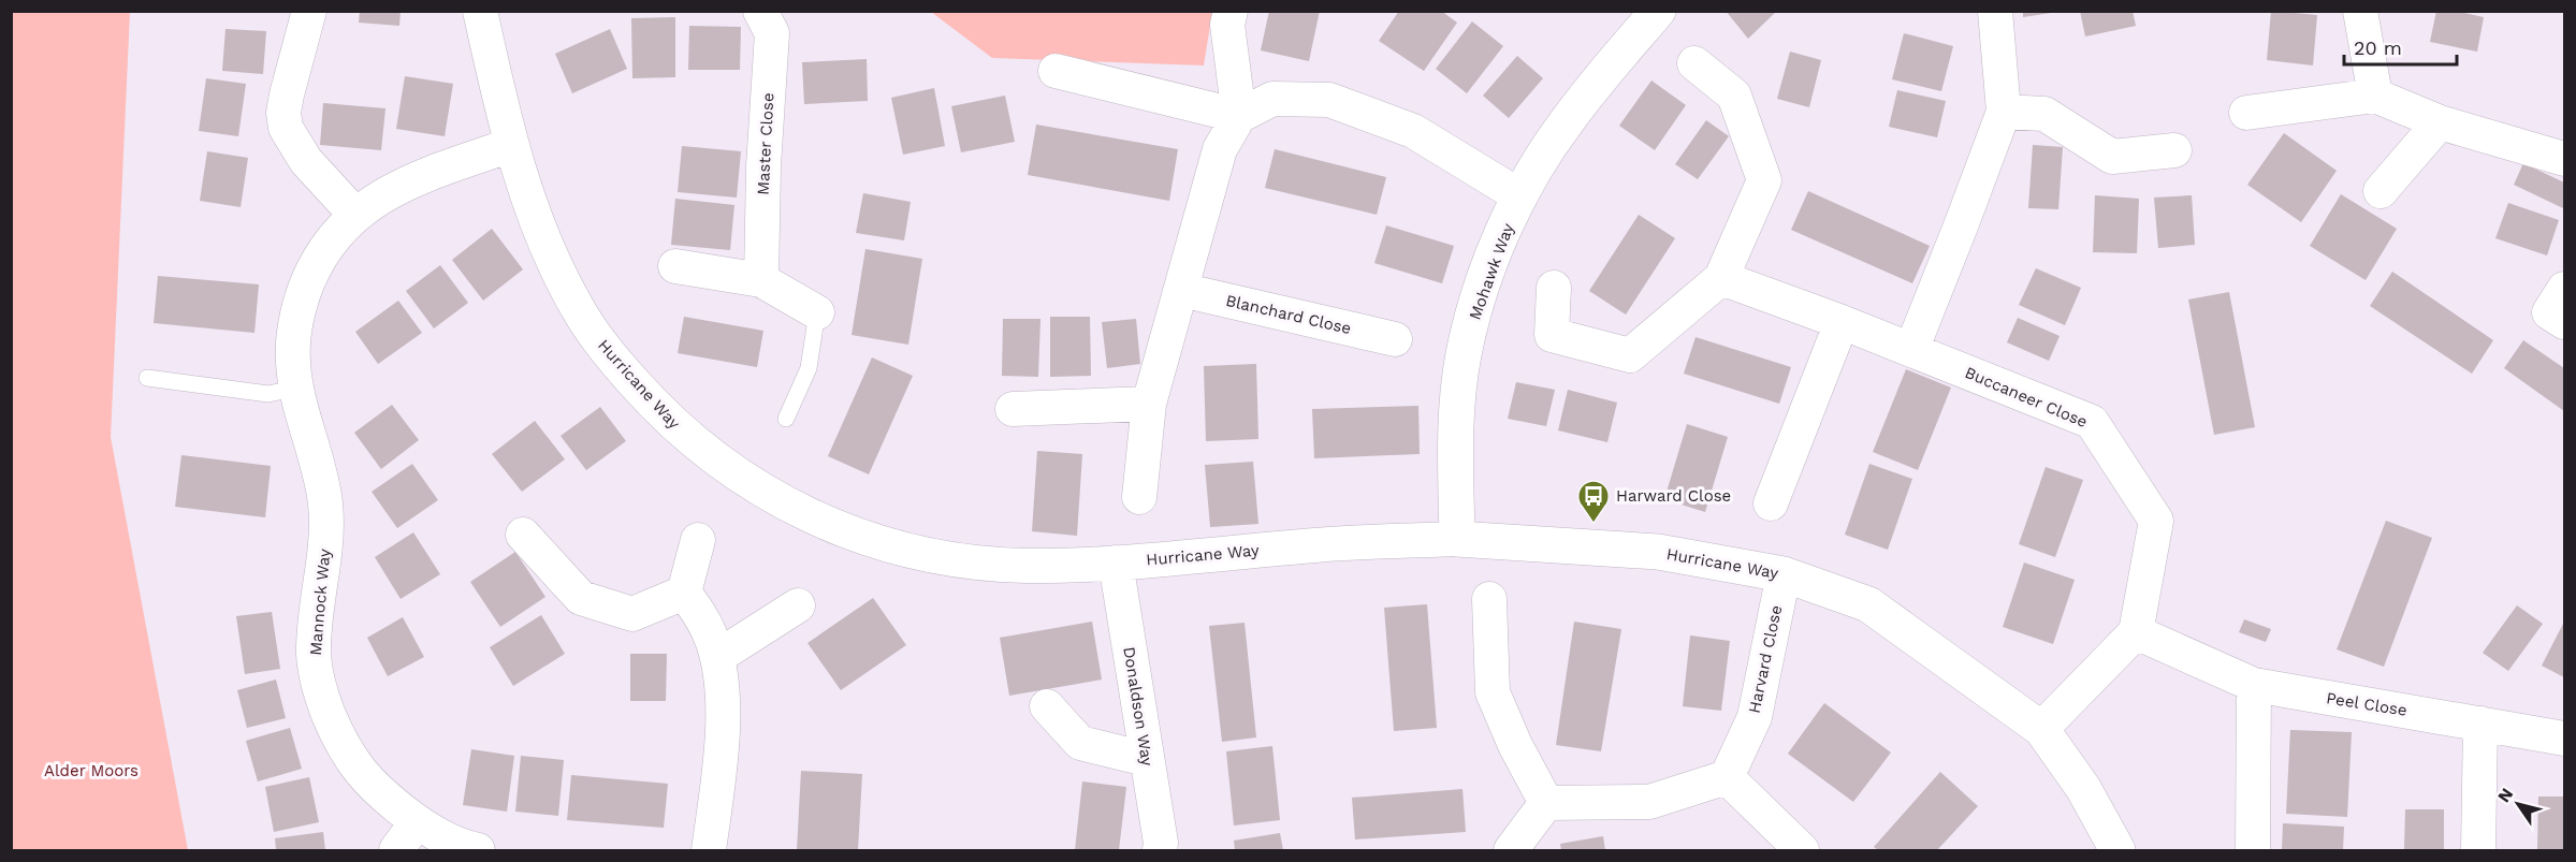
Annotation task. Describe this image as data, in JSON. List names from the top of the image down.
{
  "streets": {
    "street": [
      "Master Close",
      "Mohawk Way",
      "Blanchard Close",
      "Hurricane Way",
      "Buccaneer Close",
      "Mannock Way",
      "Harvard Close",
      "Peel Close",
      "Donaldson Way"
    ]
  },
  "crossings": [
    ["Mohawk Way", "Hurricane Way"],
    ["Hurricane Way", "Mannock Way"],
    ["Hurricane Way", "Harvard Close"],
    ["Hurricane Way", "Donaldson Way"],
    ["Buccaneer Close", "Peel Close"]
  ],
  "parks": ["Alder Moors"],
  "places": {
    "bus stop": ["Harward Close"]
  },
  "scale_bar": "20 m",
  "north": "top left"
}
